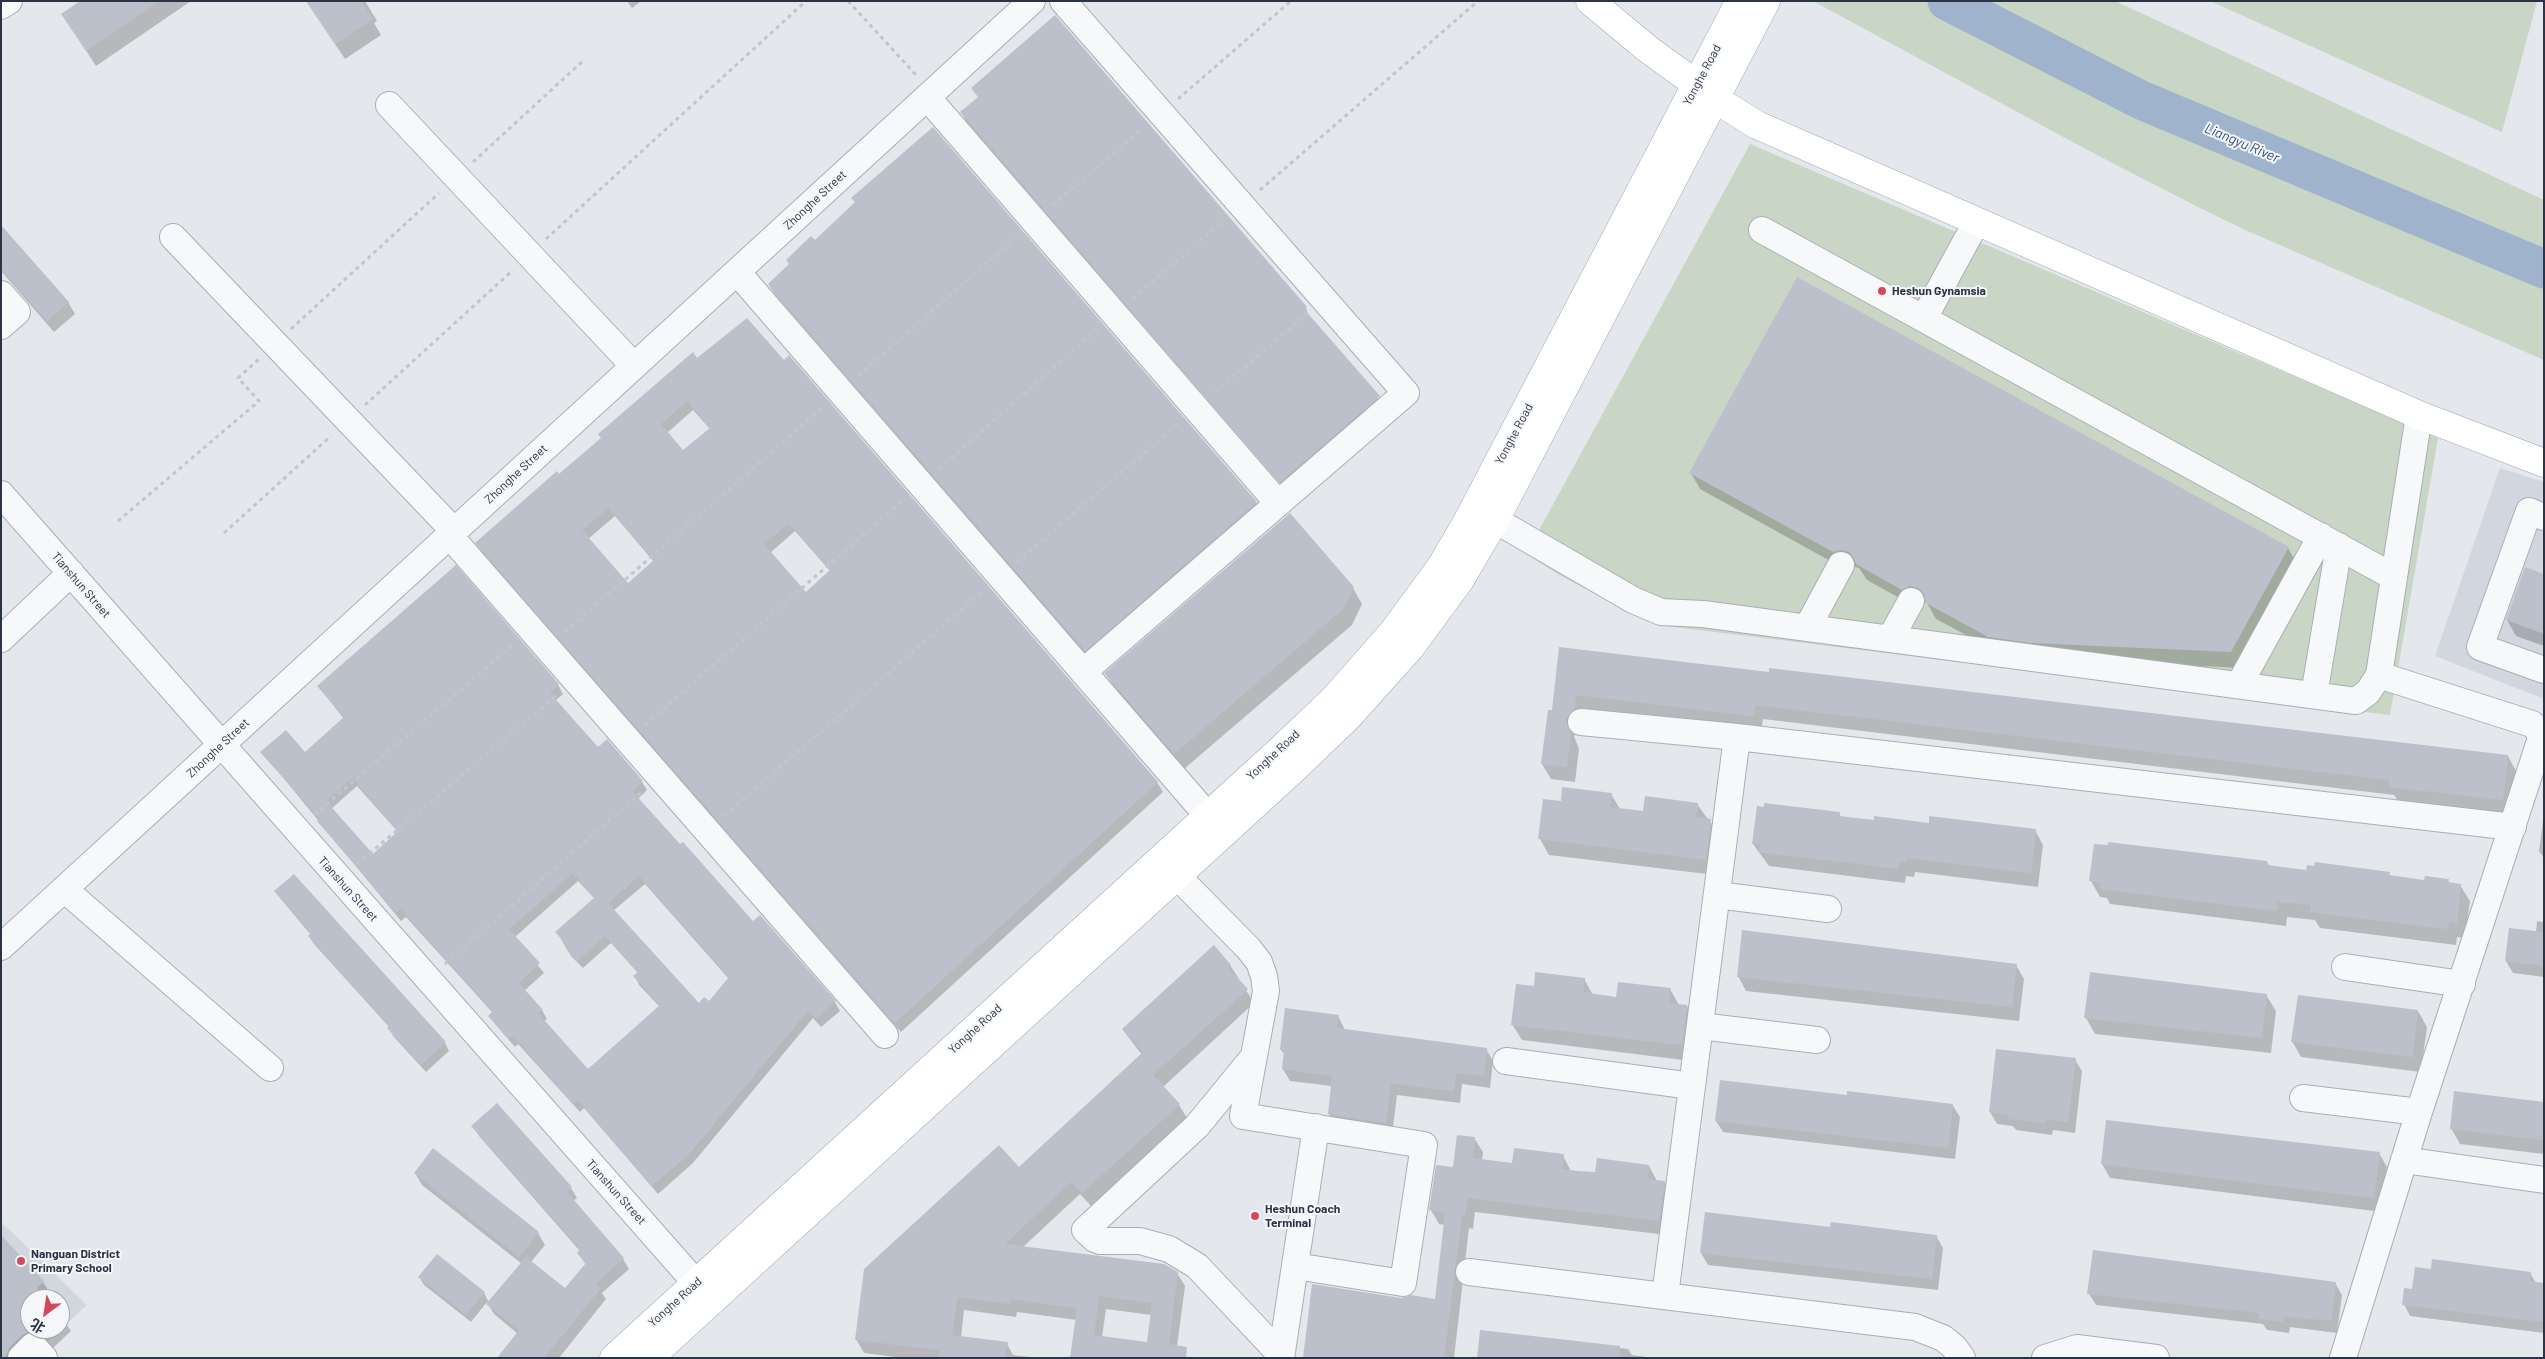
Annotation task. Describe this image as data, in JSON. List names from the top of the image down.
{
  "streets": {
    "main road": ["Yonghe Road"],
    "street": ["Zhonghe Street", "Tianshun Street"]
  },
  "crossings": [
    ["Yonghe Road", "Tianshun Street"],
    ["Zhonghe Street", "Tianshun Street"]
  ],
  "water": ["Liangyu River"],
  "places": ["Heshun Gynamsia", "Heshun Coach Terminal", "Nanguan District Primary School"],
  "north": "bottom left"
}
